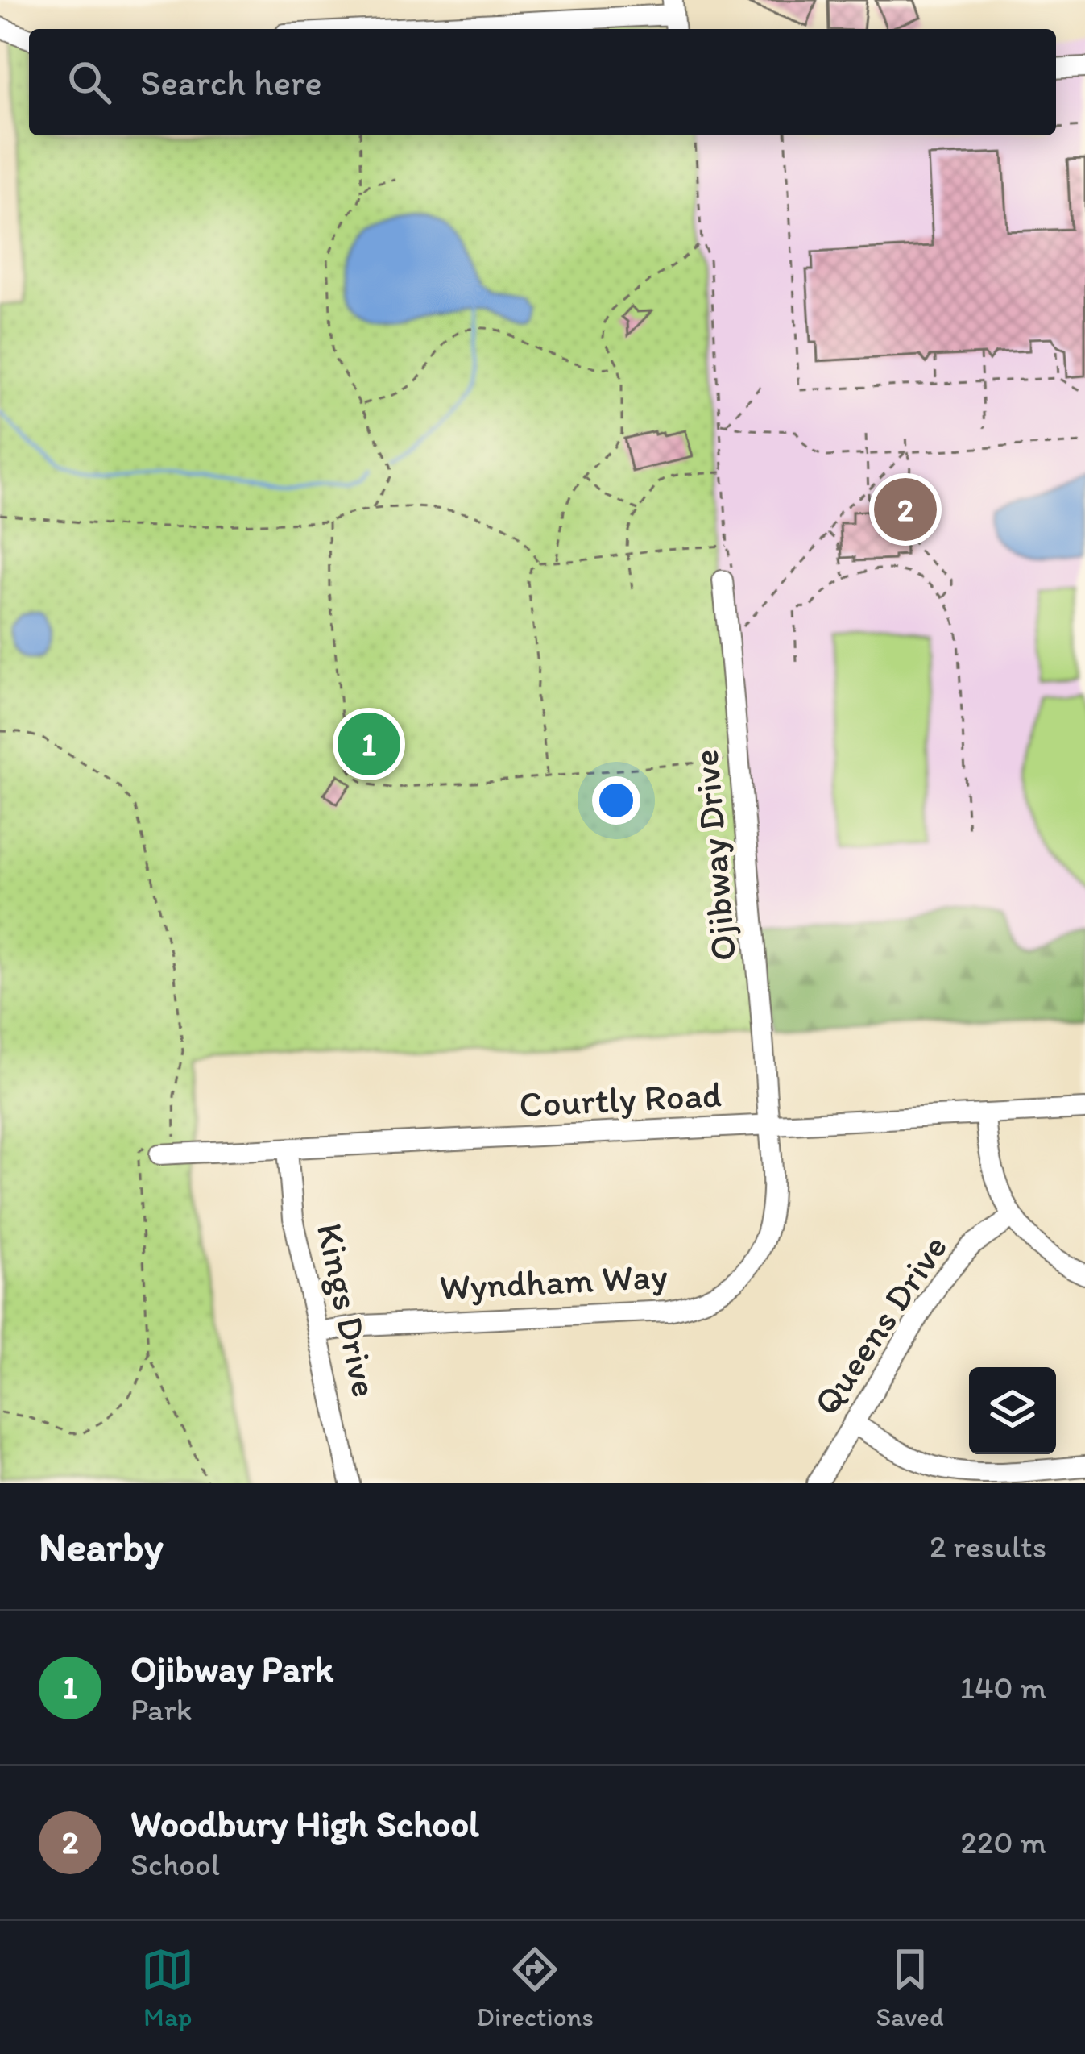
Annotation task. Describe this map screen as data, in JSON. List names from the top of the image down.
{
  "streets": {
    "street": [
      "Ojibway Drive",
      "Courtly Road",
      "Wyndham Way",
      "Kings Drive",
      "Queens Drive"
    ]
  },
  "crossings": [
    ["Ojibway Drive", "Courtly Road"],
    ["Ojibway Drive", "Wyndham Way"],
    ["Courtly Road", "Wyndham Way"],
    ["Courtly Road", "Kings Drive"],
    ["Wyndham Way", "Kings Drive"]
  ],
  "page": {
    "search": "Search here",
    "pins": ["2", "1"],
    "heading": ["Nearby", "2 results"],
    "list": [
      {
        "mark": "1",
        "name": "Ojibway Park",
        "note": "Park",
        "value": "140 m"
      },
      {
        "mark": "2",
        "name": "Woodbury High School",
        "note": "School",
        "value": "220 m"
      }
    ],
    "nav": ["Map", "Directions", "Saved"]
  }
}
